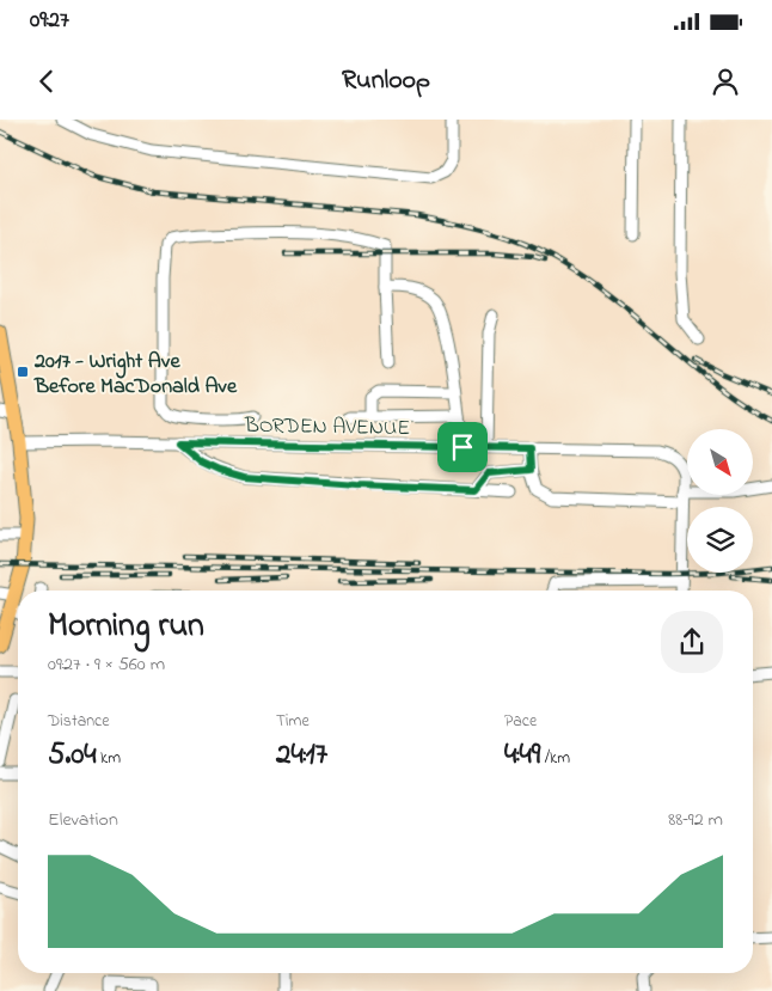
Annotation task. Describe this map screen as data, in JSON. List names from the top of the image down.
{
  "streets": {
    "street": ["BORDEN AVENUE"]
  },
  "places": {
    "transit": ["2017 - Wright Ave Before MacDonald Ave"]
  },
  "north": "bottom right",
  "page": {
    "status": "09:27",
    "header": "Runloop",
    "heading": ["Morning run", "09:27 · 9 × 560 m"],
    "stats": [
      ["Distance", "5.04 km"],
      ["Time", "24:17"],
      ["Pace", "4:49 /km"]
    ],
    "chart": ["Elevation", "88–92 m"]
  }
}
